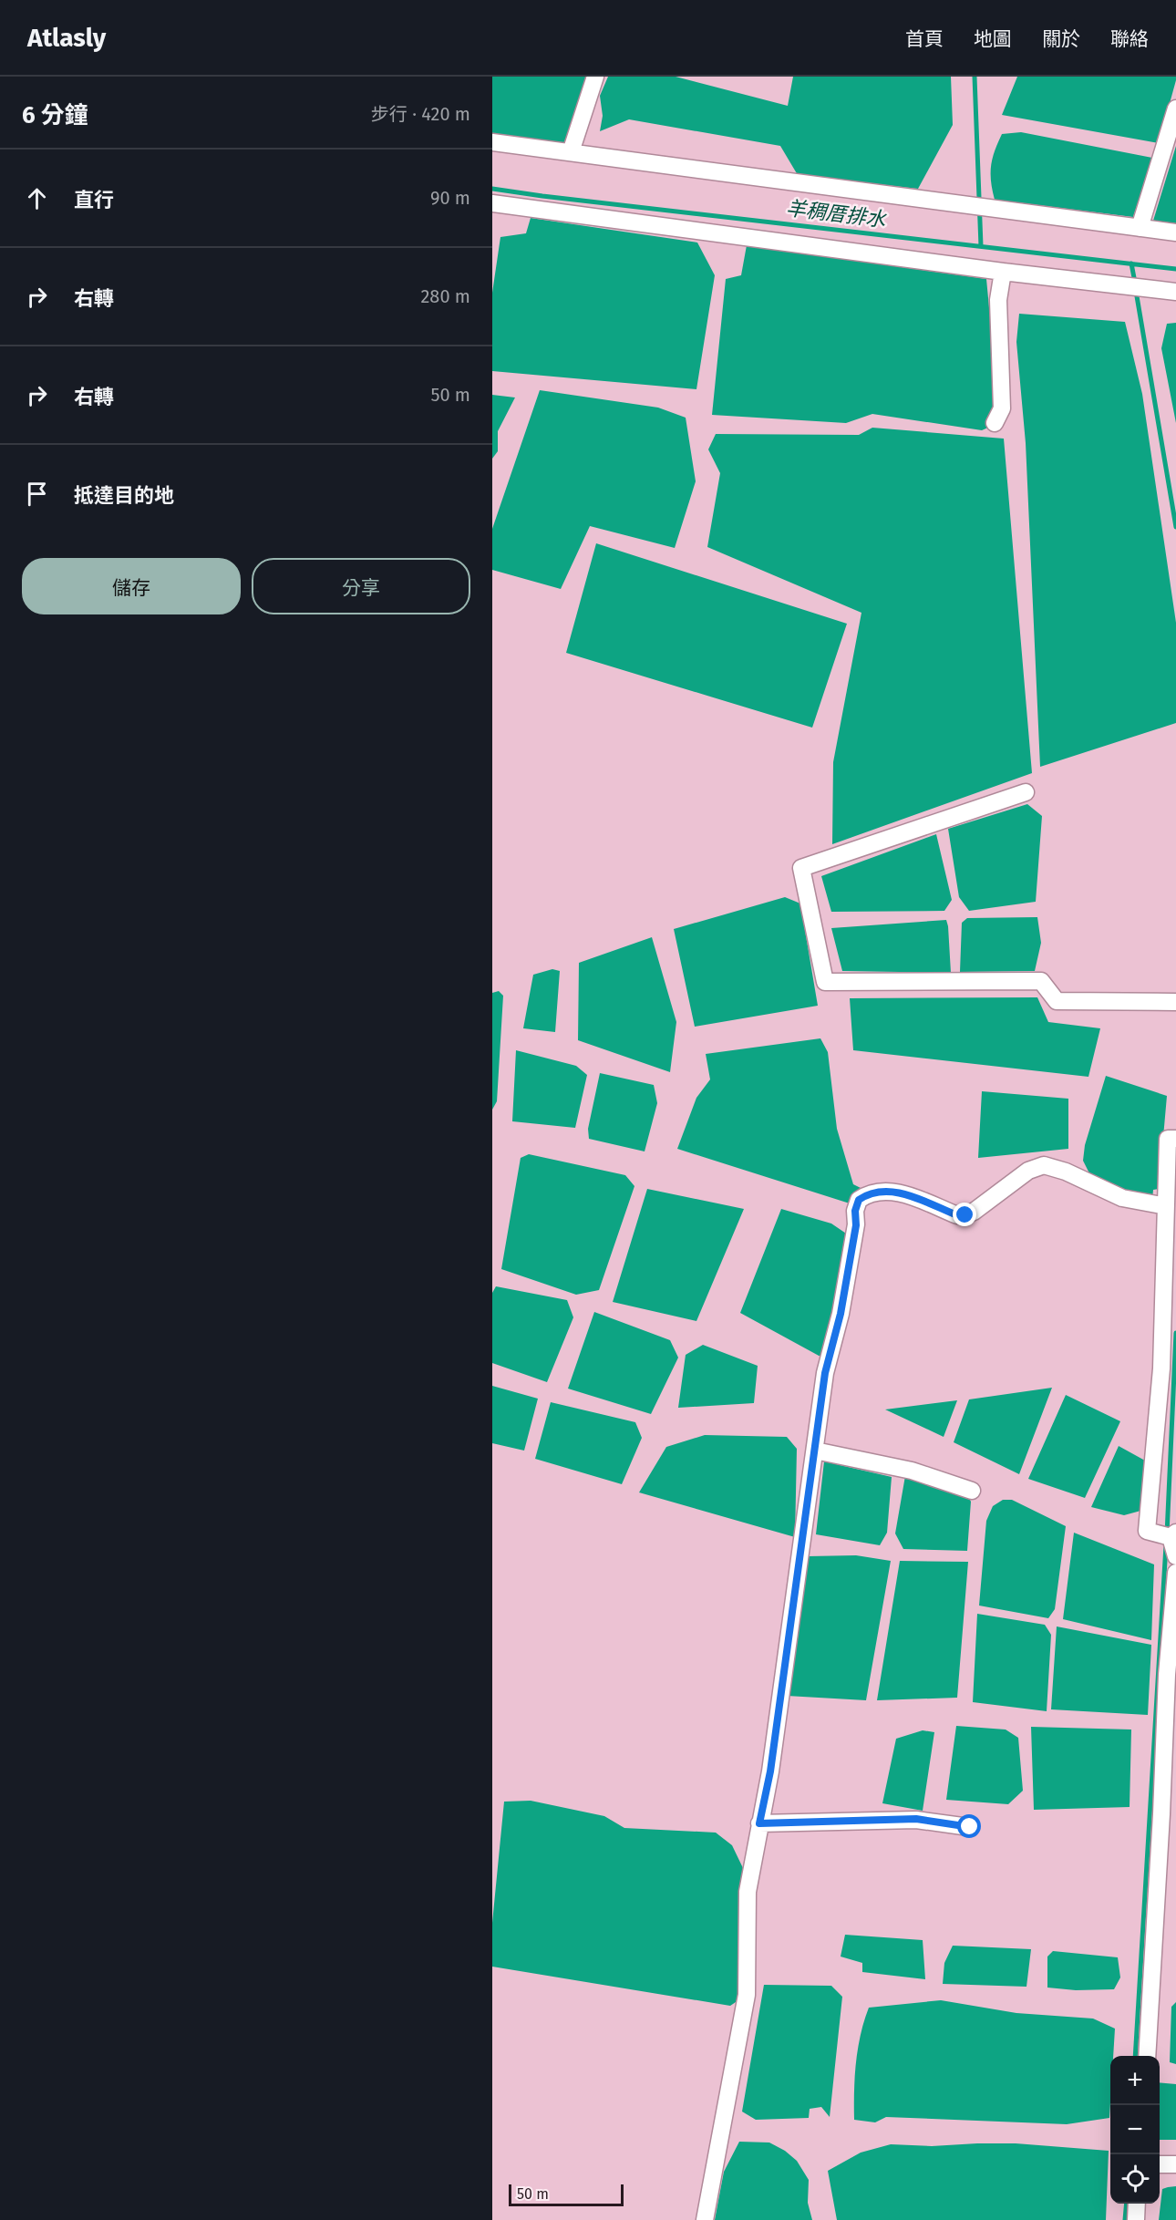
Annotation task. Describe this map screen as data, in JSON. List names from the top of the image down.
{
  "water": ["羊稠厝排水"],
  "scale_bar": "50 m",
  "page": {
    "header": "Atlasly",
    "nav": [
      "首頁",
      "地圖",
      "關於",
      "聯絡"
    ],
    "heading": ["6 分鐘", "步行 · 420 m"],
    "list": [
      ["直行", "90 m"],
      ["右轉", "280 m"],
      ["右轉", "50 m"],
      "抵達目的地"
    ],
    "buttons": ["儲存", "分享"],
    "map_buttons": ["+", "−"],
    "scale": "50 m"
  }
}
